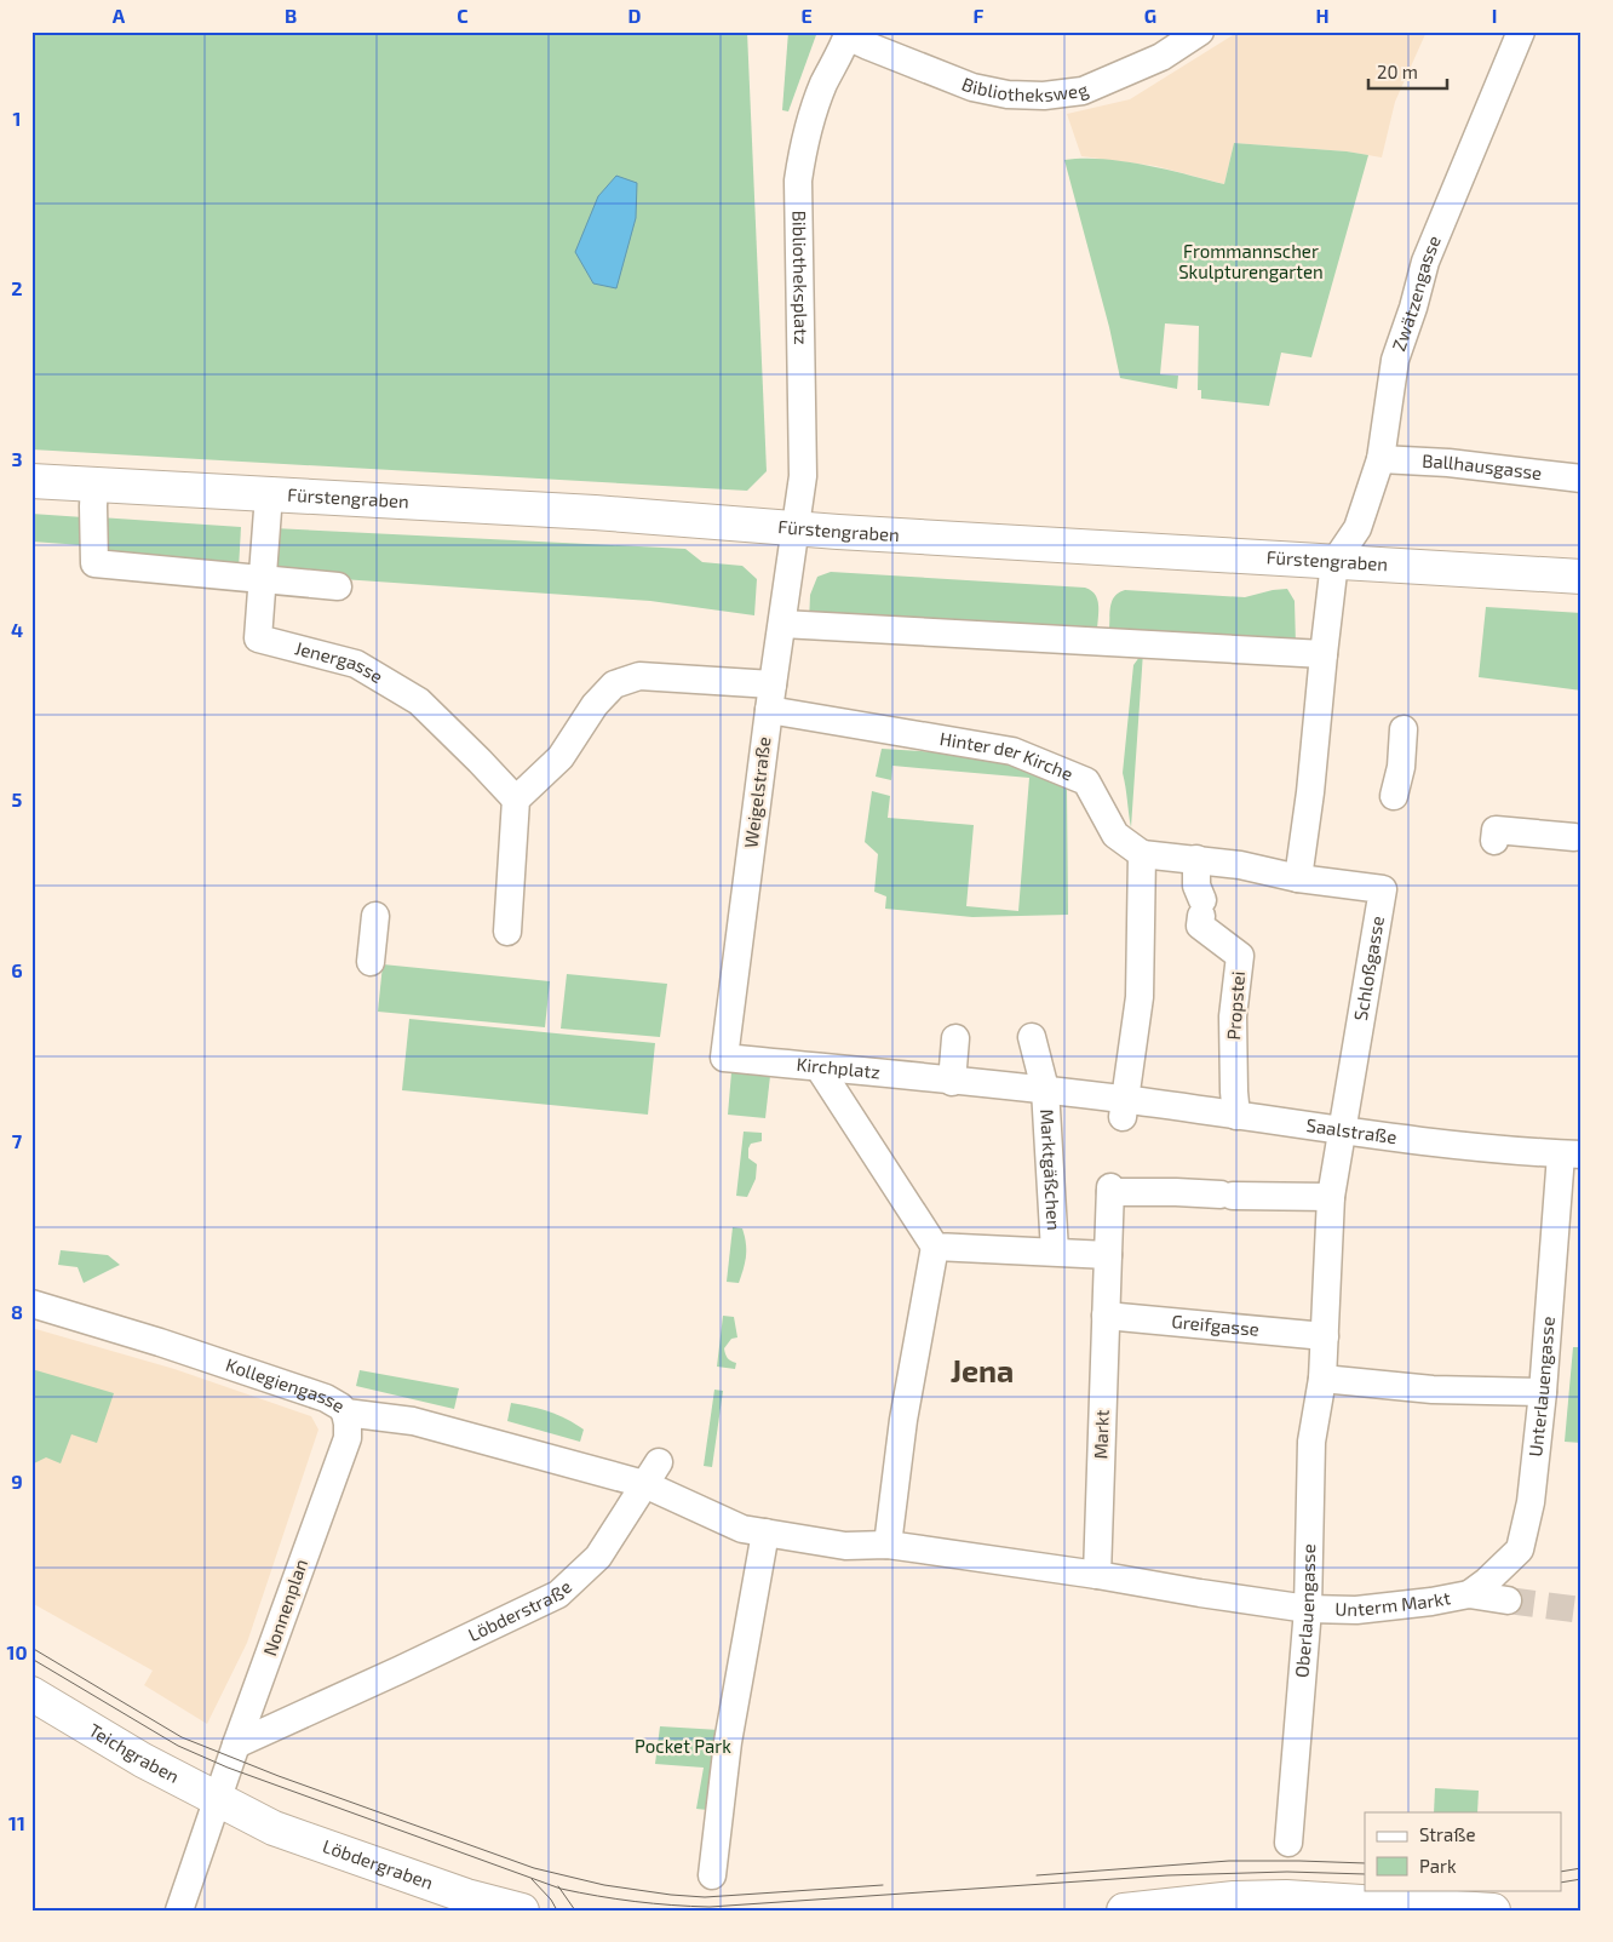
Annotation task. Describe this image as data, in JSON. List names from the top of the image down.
{
  "streets": {
    "main road": ["Fürstengraben", "Teichgraben", "Löbdergraben"],
    "street": [
      "Bibliotheksweg",
      "Bibliotheksplatz",
      "Zwätzengasse",
      "Ballhausgasse",
      "Jenergasse",
      "Hinter der Kirche",
      "Weigelstraße",
      "Schloßgasse",
      "Propstei",
      "Kirchplatz",
      "Saalstraße",
      "Marktgäßchen",
      "Greifgasse",
      "Unterlauengasse",
      "Kollegiengasse",
      "Markt",
      "Unterm Markt",
      "Nonnenplan",
      "Löbderstraße",
      "Oberlauengasse"
    ]
  },
  "crossings": [
    ["Bibliotheksweg", "Bibliotheksplatz"],
    ["Bibliotheksplatz", "Fürstengraben"],
    ["Bibliotheksplatz", "Weigelstraße"],
    ["Zwätzengasse", "Ballhausgasse"],
    ["Zwätzengasse", "Fürstengraben"],
    ["Fürstengraben", "Jenergasse"],
    ["Fürstengraben", "Weigelstraße"],
    ["Hinter der Kirche", "Weigelstraße"],
    ["Hinter der Kirche", "Schloßgasse"],
    ["Weigelstraße", "Kirchplatz"],
    ["Schloßgasse", "Propstei"],
    ["Schloßgasse", "Saalstraße"],
    ["Schloßgasse", "Oberlauengasse"],
    ["Propstei", "Saalstraße"],
    ["Kirchplatz", "Saalstraße"],
    ["Kirchplatz", "Marktgäßchen"],
    ["Saalstraße", "Unterlauengasse"],
    ["Saalstraße", "Oberlauengasse"],
    ["Greifgasse", "Markt"],
    ["Greifgasse", "Oberlauengasse"],
    ["Unterlauengasse", "Unterm Markt"],
    ["Kollegiengasse", "Nonnenplan"],
    ["Kollegiengasse", "Löbderstraße"],
    ["Markt", "Unterm Markt"],
    ["Markt", "Oberlauengasse"],
    ["Unterm Markt", "Oberlauengasse"],
    ["Nonnenplan", "Löbderstraße"],
    ["Nonnenplan", "Teichgraben"],
    ["Nonnenplan", "Löbdergraben"],
    ["Teichgraben", "Löbdergraben"]
  ],
  "districts": ["Jena"],
  "parks": ["Frommannscher Skulpturengarten", "Pocket Park"],
  "legend": ["Straße", "Park"],
  "scale_bar": "20 m",
  "grid": {
    "columns": [
      "A",
      "B",
      "C",
      "D",
      "E",
      "F",
      "G",
      "H",
      "I"
    ],
    "rows": [
      "1",
      "2",
      "3",
      "4",
      "5",
      "6",
      "7",
      "8",
      "9",
      "10",
      "11"
    ]
  }
}
